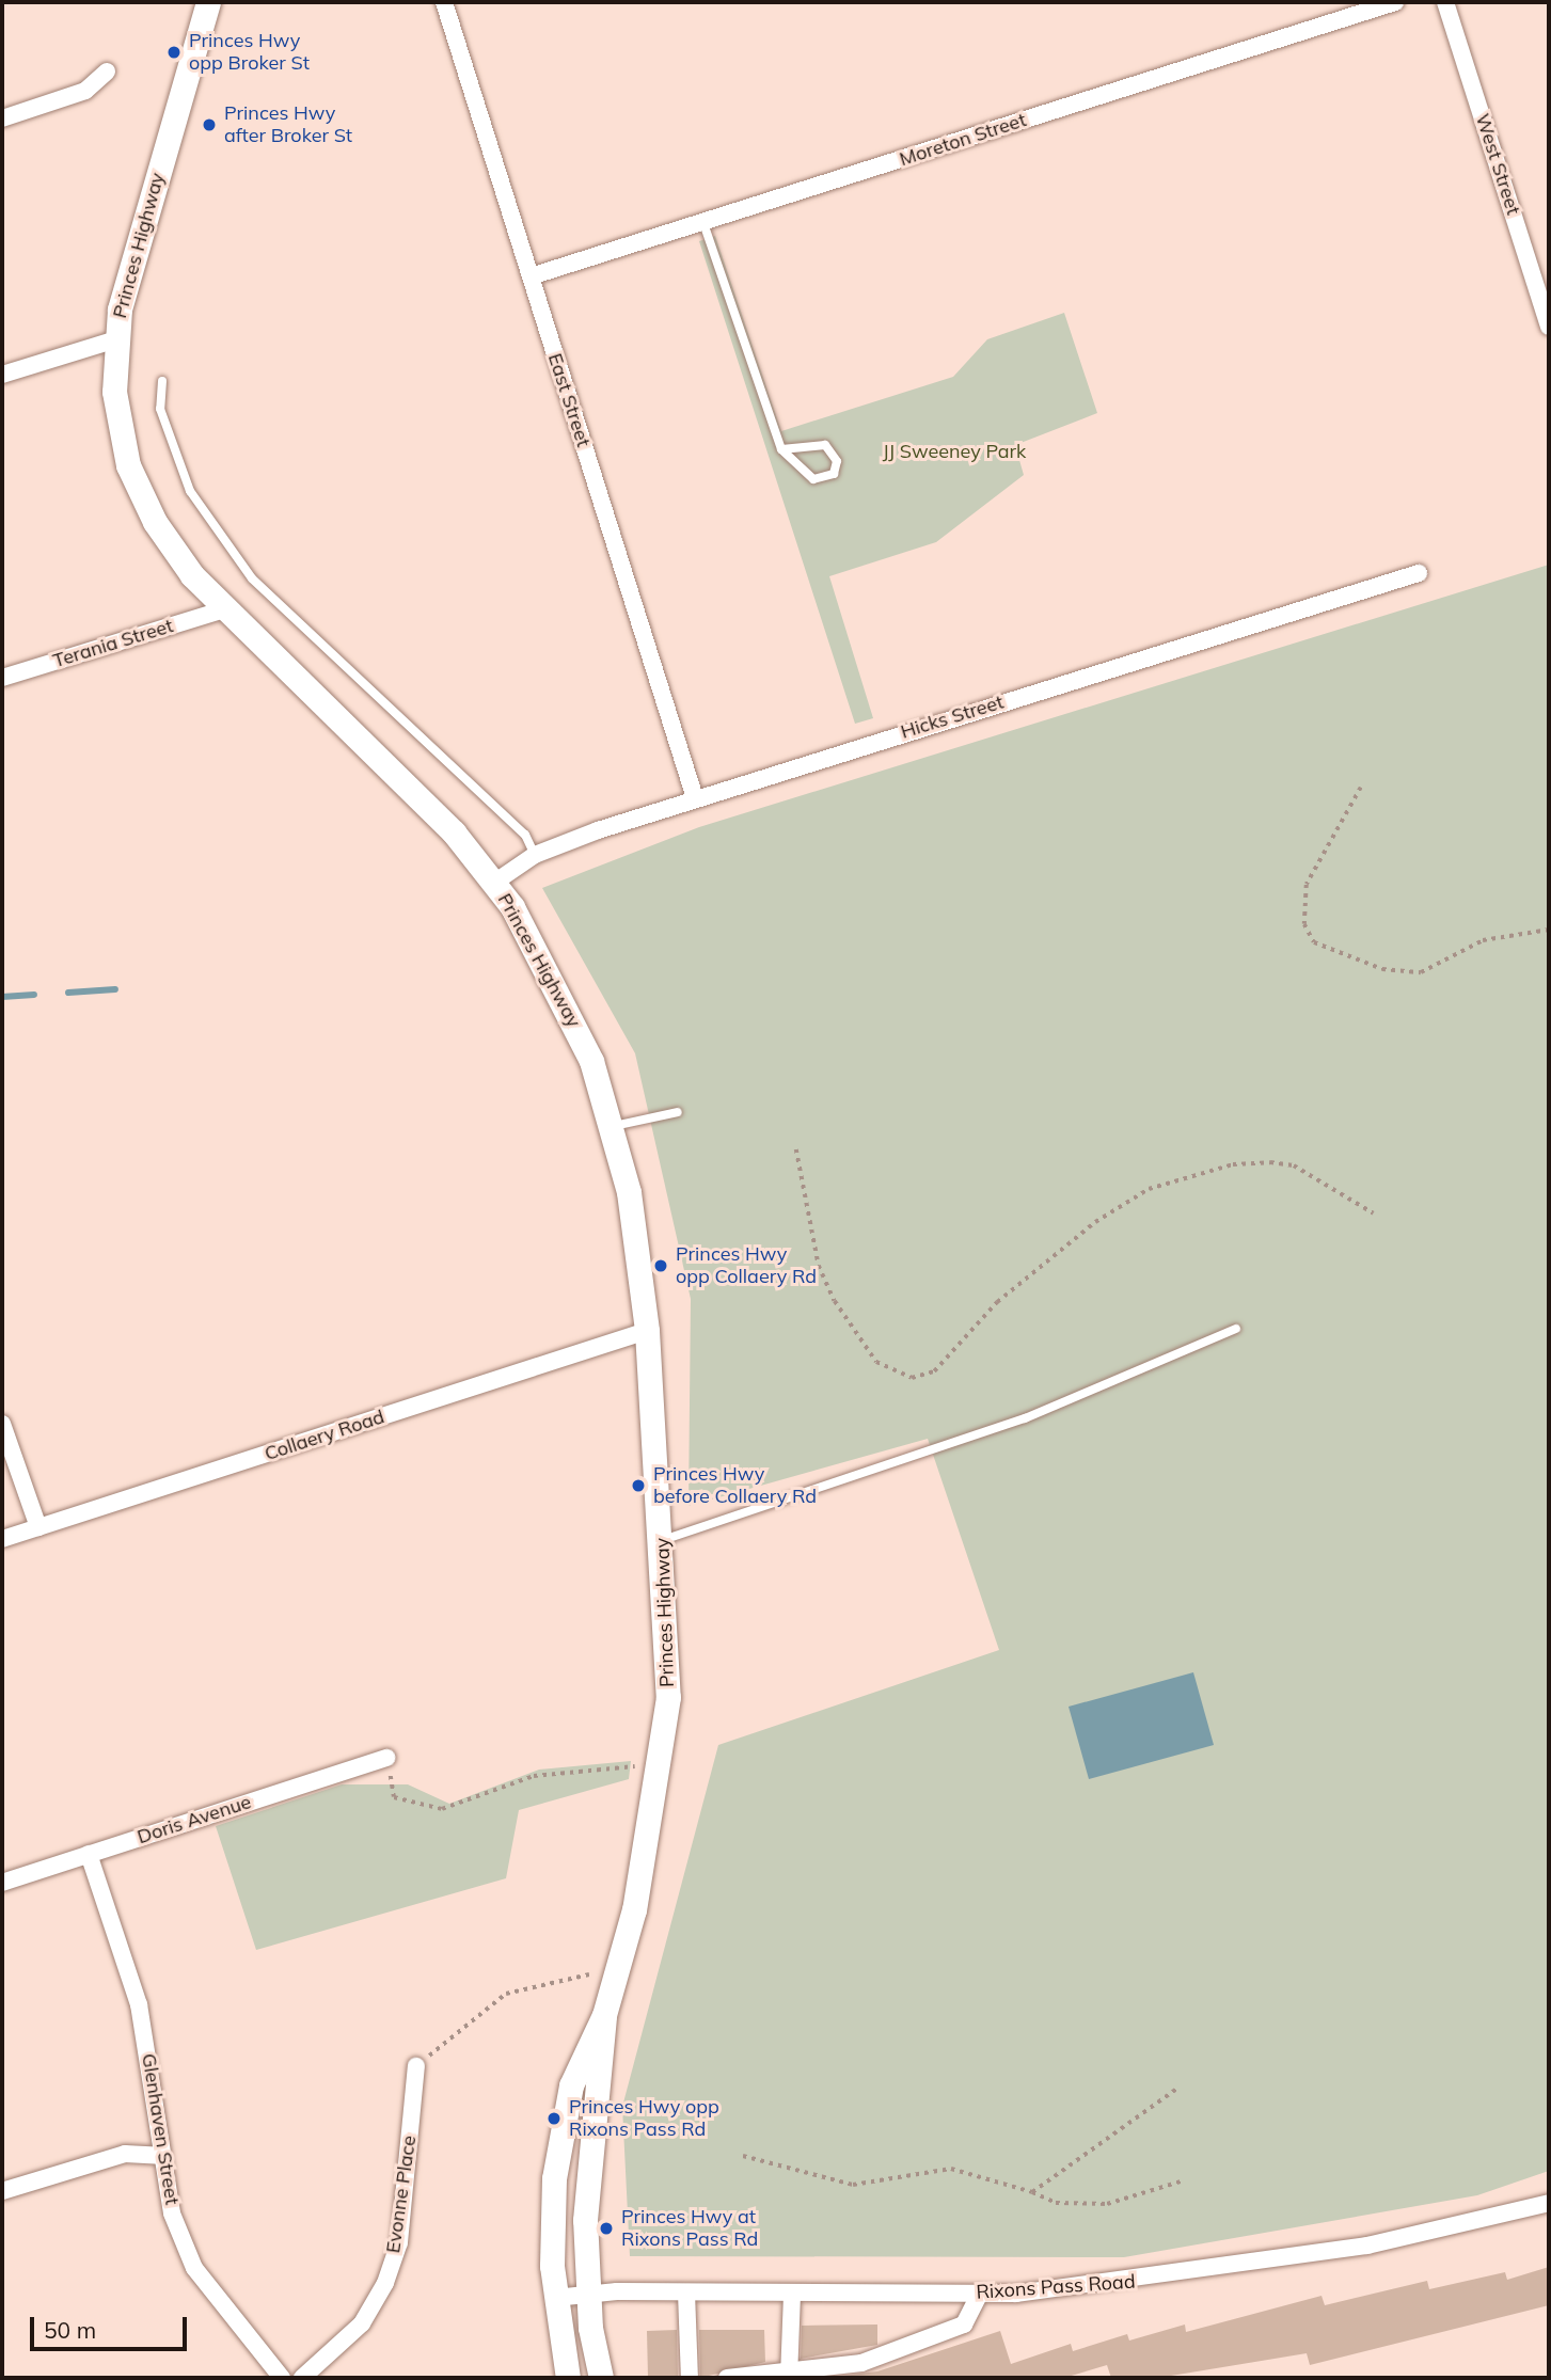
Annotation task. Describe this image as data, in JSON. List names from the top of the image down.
{
  "streets": {
    "main road": ["Princes Highway"],
    "street": [
      "Moreton Street",
      "West Street",
      "East Street",
      "Terania Street",
      "Hicks Street",
      "Collaery Road",
      "Doris Avenue",
      "Glenhaven Street",
      "Evonne Place",
      "Rixons Pass Road"
    ]
  },
  "crossings": [
    ["Moreton Street", "East Street"],
    ["Princes Highway", "Terania Street"],
    ["Princes Highway", "Hicks Street"],
    ["Princes Highway", "Collaery Road"],
    ["Princes Highway", "Rixons Pass Road"],
    ["East Street", "Hicks Street"],
    ["Doris Avenue", "Glenhaven Street"]
  ],
  "parks": ["JJ Sweeney Park"],
  "places": [
    "Princes Hwy opp Broker St",
    "Princes Hwy after Broker St",
    "Princes Hwy opp Collaery Rd",
    "Princes Hwy before Collaery Rd",
    "Princes Hwy opp Rixons Pass Rd",
    "Princes Hwy at Rixons Pass Rd"
  ],
  "scale_bar": "50 m"
}
